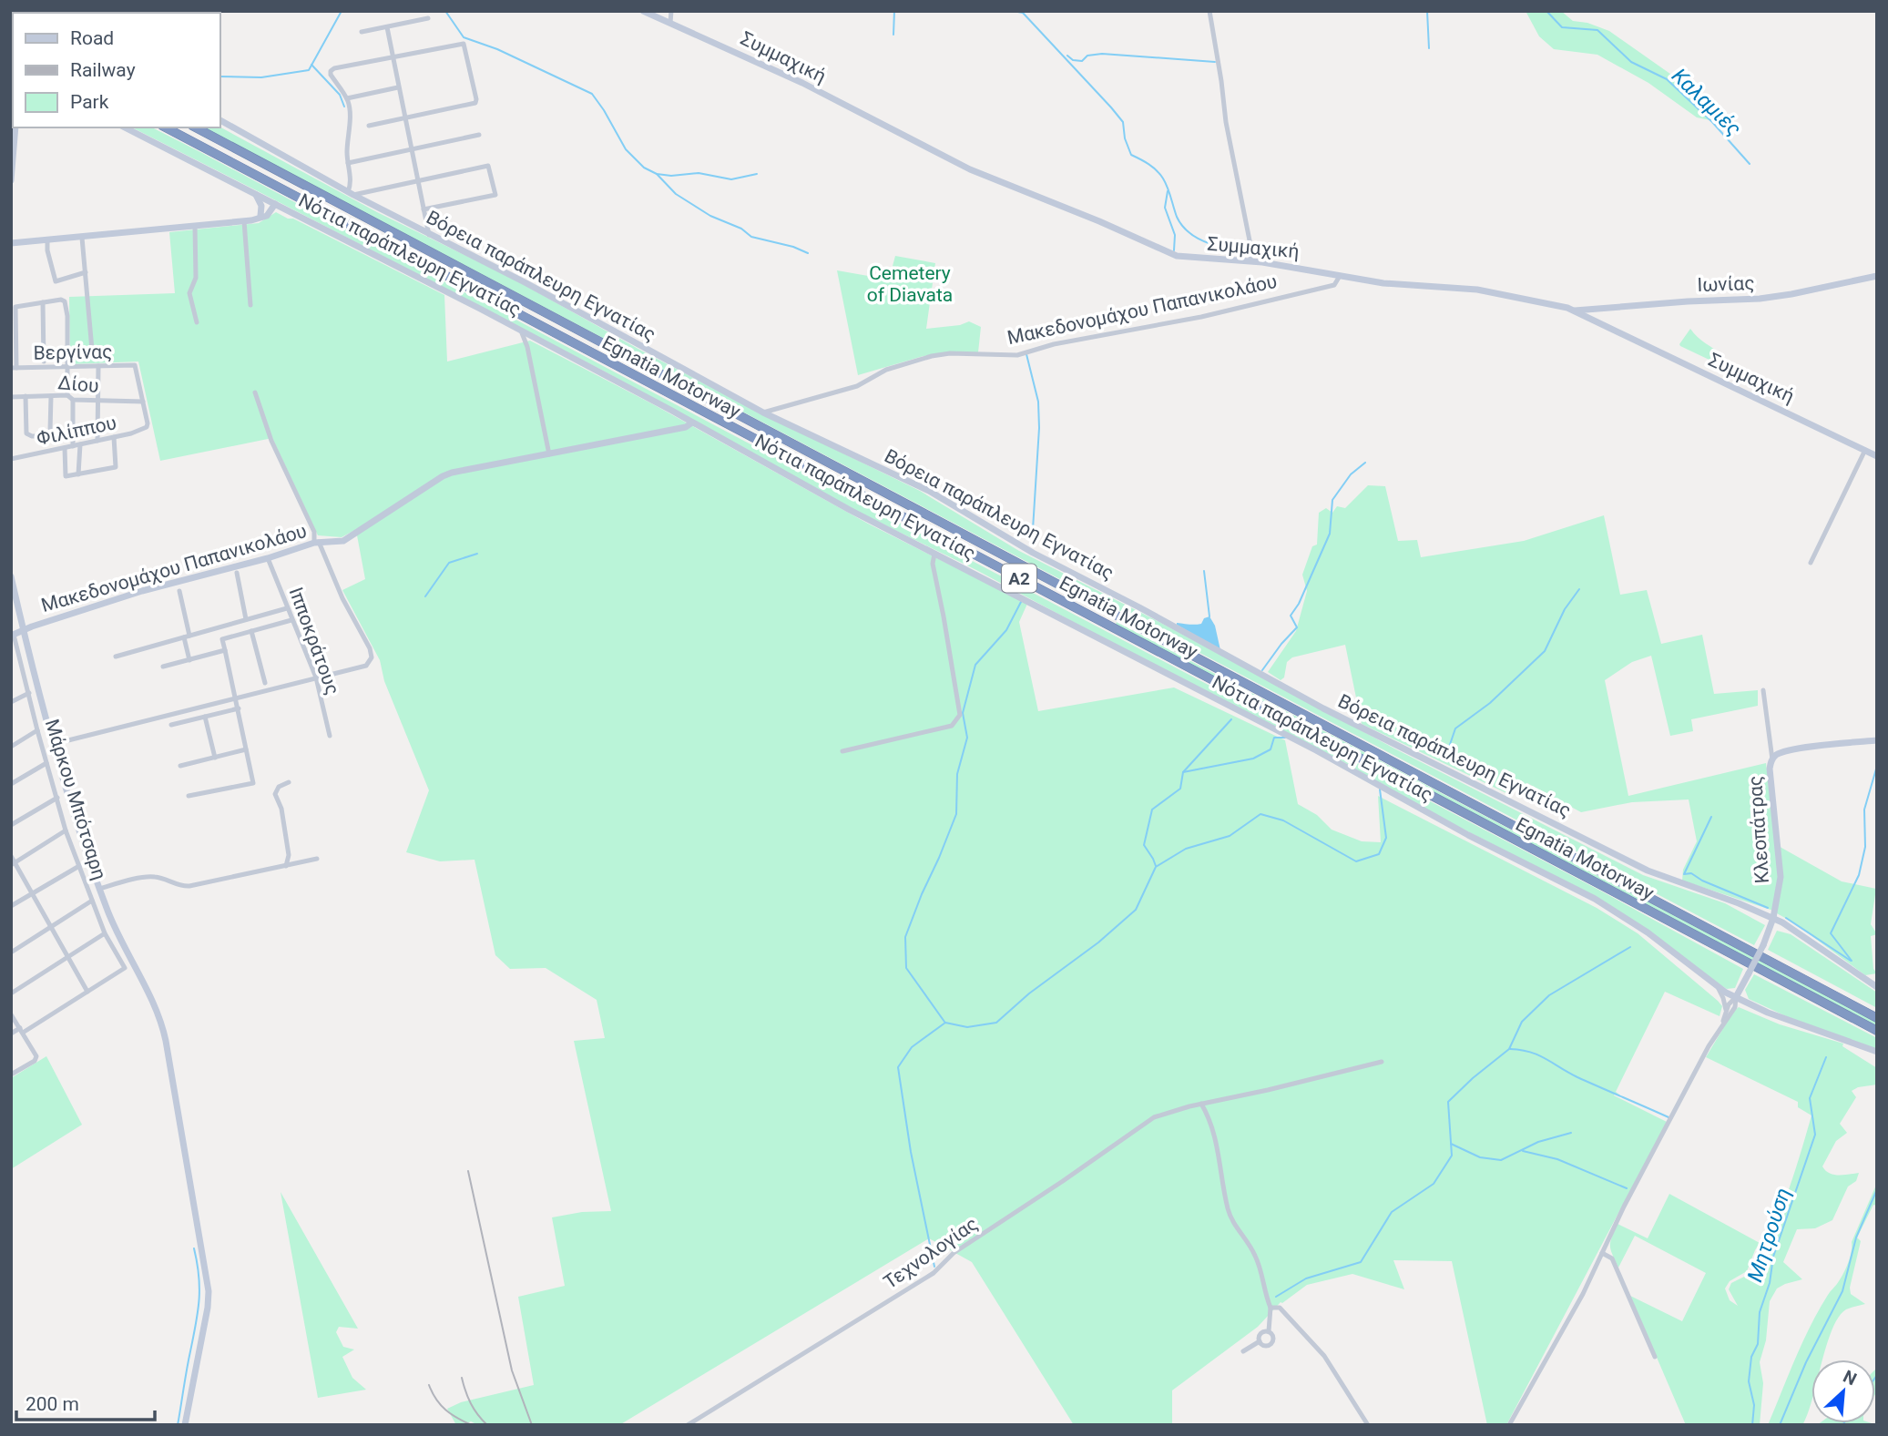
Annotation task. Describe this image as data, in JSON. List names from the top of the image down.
{
  "streets": {
    "highway": ["Egnatia Motorway", "Α2"],
    "street": [
      "Συμμαχική",
      "Νότια παράπλευρη Εγνατίας",
      "Βόρεια παράπλευρη Εγνατίας",
      "Ιωνίας",
      "Μακεδονομάχου Παπανικολάου",
      "Βεργίνας",
      "Δίου",
      "Φιλίππου",
      "Ιπποκράτους",
      "Μάρκου Μπότσαρη",
      "Κλεοπάτρας",
      "Τεχνολογίας"
    ]
  },
  "crossings": [
    ["Συμμαχική", "Ιωνίας"],
    ["Συμμαχική", "Μακεδονομάχου Παπανικολάου"],
    ["Νότια παράπλευρη Εγνατίας", "Μακεδονομάχου Παπανικολάου"],
    ["Νότια παράπλευρη Εγνατίας", "Κλεοπάτρας"],
    ["Βόρεια παράπλευρη Εγνατίας", "Μακεδονομάχου Παπανικολάου"],
    ["Βόρεια παράπλευρη Εγνατίας", "Κλεοπάτρας"],
    ["Μακεδονομάχου Παπανικολάου", "Ιπποκράτους"],
    ["Μακεδονομάχου Παπανικολάου", "Μάρκου Μπότσαρη"],
    ["Βεργίνας", "Δίου"],
    ["Βεργίνας", "Φιλίππου"],
    ["Δίου", "Φιλίππου"]
  ],
  "water": ["Καλαμιές", "Μητρούση"],
  "parks": ["Cemetery of Diavata"],
  "legend": ["Road", "Railway", "Park"],
  "scale_bar": "200 m",
  "north": "top right"
}
